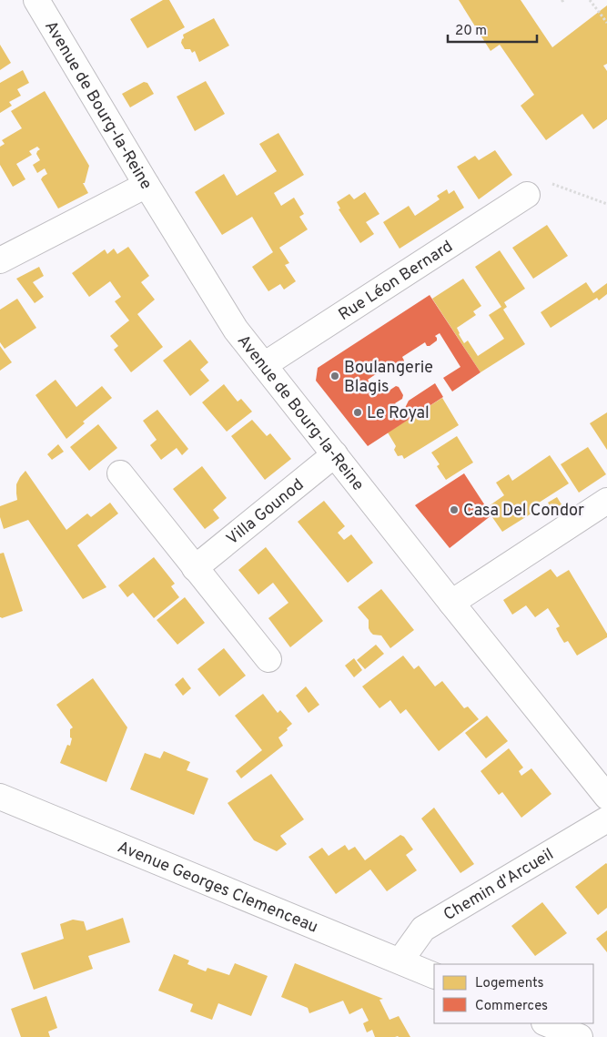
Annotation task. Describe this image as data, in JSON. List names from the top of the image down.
{
  "streets": {
    "street": [
      "Avenue de Bourg-la-Reine",
      "Rue Léon Bernard",
      "Villa Gounod",
      "Chemin d'Arcueil",
      "Avenue Georges Clemenceau"
    ]
  },
  "crossings": [
    ["Avenue de Bourg-la-Reine", "Rue Léon Bernard"],
    ["Avenue de Bourg-la-Reine", "Villa Gounod"],
    ["Chemin d'Arcueil", "Avenue Georges Clemenceau"]
  ],
  "places": ["Boulangerie Blagis", "Le Royal", "Casa Del Condor"],
  "legend": ["Logements", "Commerces"],
  "scale_bar": "20 m"
}
